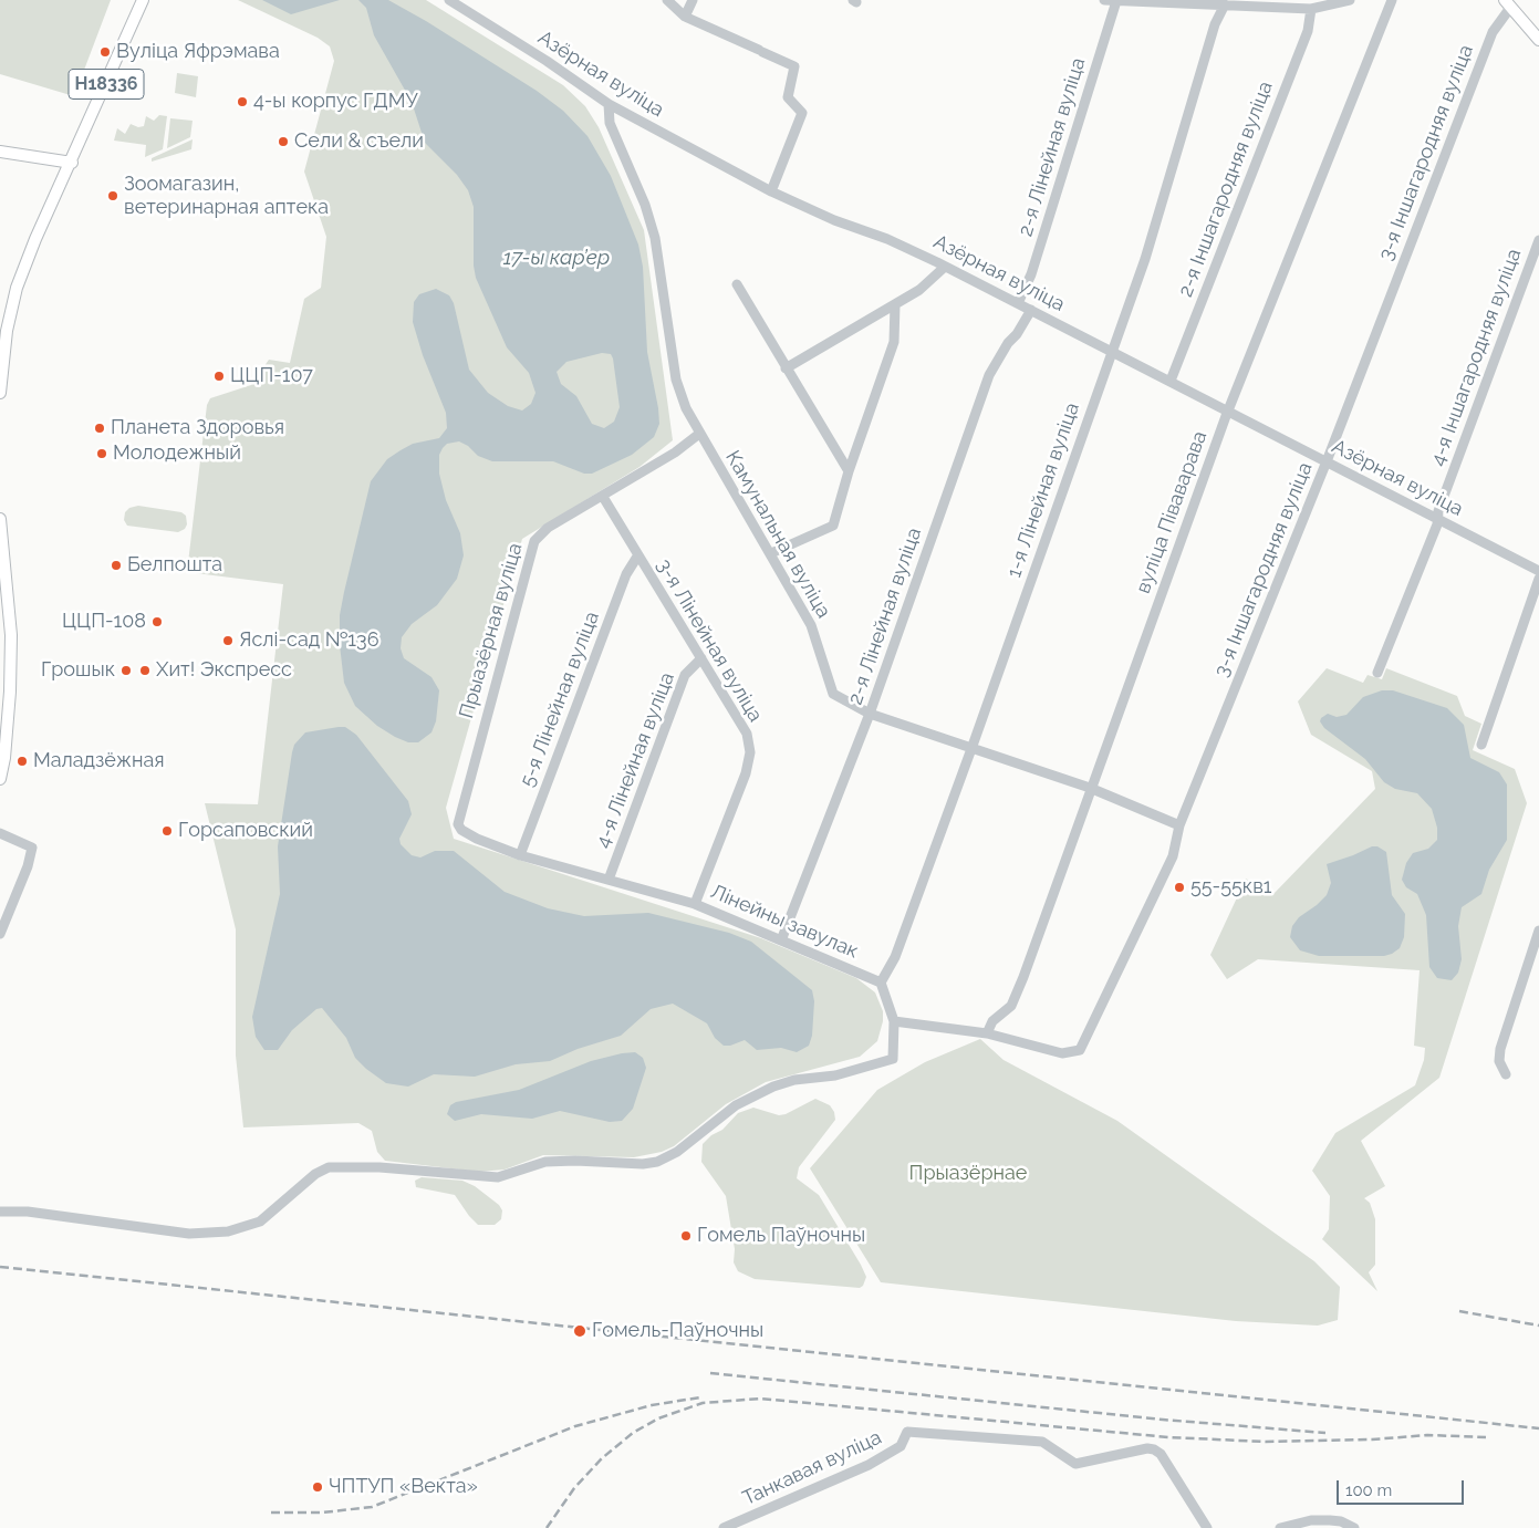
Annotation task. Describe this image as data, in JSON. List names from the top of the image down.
{
  "streets": {
    "main road": ["Н18336"],
    "street": [
      "Азёрная вуліца",
      "2-я Лінейная вуліца",
      "3-я Іншагародняя вуліца",
      "2-я Іншагародняя вуліца",
      "4-я Іншагародняя вуліца",
      "1-я Лінейная вуліца",
      "вуліца Піваварава",
      "Камунальная вуліца",
      "Прыазёрная вуліца",
      "3-я Лінейная вуліца",
      "5-я Лінейная вуліца",
      "4-я Лінейная вуліца",
      "Лінейны завулак",
      "Танкавая вуліца"
    ]
  },
  "crossings": [
    ["Азёрная вуліца", "2-я Лінейная вуліца"],
    ["Азёрная вуліца", "3-я Іншагародняя вуліца"],
    ["Азёрная вуліца", "2-я Іншагародняя вуліца"],
    ["Азёрная вуліца", "4-я Іншагародняя вуліца"],
    ["Азёрная вуліца", "1-я Лінейная вуліца"],
    ["Азёрная вуліца", "вуліца Піваварава"],
    ["Азёрная вуліца", "Камунальная вуліца"],
    ["2-я Лінейная вуліца", "Камунальная вуліца"],
    ["2-я Лінейная вуліца", "Лінейны завулак"],
    ["3-я Іншагародняя вуліца", "вуліца Піваварава"],
    ["3-я Іншагародняя вуліца", "Камунальная вуліца"],
    ["1-я Лінейная вуліца", "Камунальная вуліца"],
    ["1-я Лінейная вуліца", "Лінейны завулак"],
    ["вуліца Піваварава", "Камунальная вуліца"],
    ["Камунальная вуліца", "Прыазёрная вуліца"],
    ["Прыазёрная вуліца", "3-я Лінейная вуліца"],
    ["Прыазёрная вуліца", "Лінейны завулак"],
    ["3-я Лінейная вуліца", "5-я Лінейная вуліца"],
    ["3-я Лінейная вуліца", "4-я Лінейная вуліца"],
    ["3-я Лінейная вуліца", "Лінейны завулак"],
    ["5-я Лінейная вуліца", "Лінейны завулак"],
    ["4-я Лінейная вуліца", "Лінейны завулак"]
  ],
  "water": ["17-ы кар’ер"],
  "parks": ["Прыазёрнае"],
  "places": [
    "Вуліца Яфрэмава",
    "4-ы корпус ГДМУ",
    "Сели & съели",
    "Зоомагазин, ветеринарная аптека",
    "ЦЦП-107",
    "Планета Здоровья",
    "Молодежный",
    "Белпошта",
    "ЦЦП-108",
    "Яслі-сад №136",
    "Грошык",
    "Хит! Экспресс",
    "Маладзёжная",
    "Горсаповский",
    "55-55кв1",
    "Гомель Паўночны",
    "Гомель-Паўночны",
    "ЧПТУП «Векта»"
  ],
  "scale_bar": "100 m"
}
